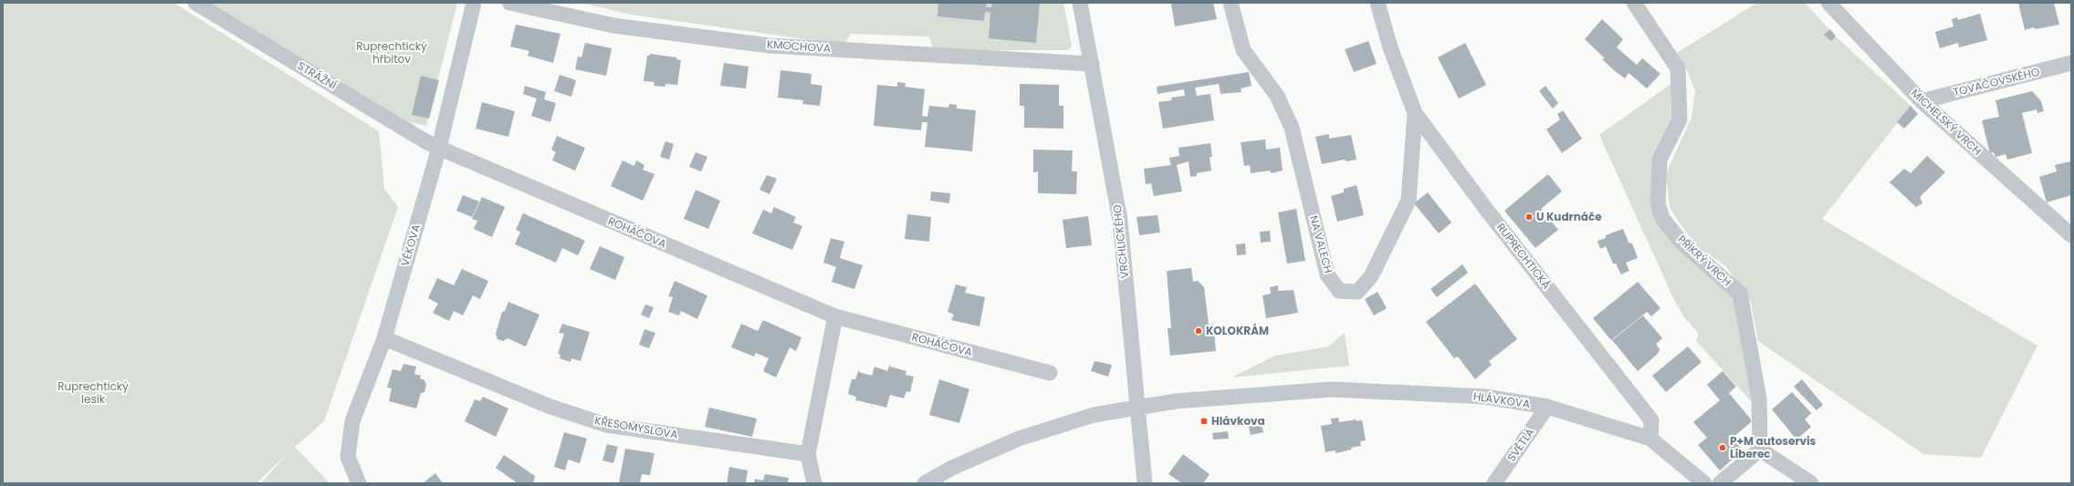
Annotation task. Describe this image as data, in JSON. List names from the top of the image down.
{
  "streets": {
    "street": [
      "KMOCHOVA",
      "STRÁŽNÍ",
      "TOVAČOVSKÉHO",
      "MICHELSKÝ VRCH",
      "ROHÁČOVA",
      "VRCHLICKÉHO",
      "NA VALECH",
      "VĚKOVA",
      "RUPRECHTICKÁ",
      "PŘÍKRÝ VRCH",
      "HLÁVKOVA",
      "KŘESOMYSLOVA",
      "SVĚTLÁ"
    ]
  },
  "crossings": [
    ["KMOCHOVA", "VRCHLICKÉHO"],
    ["STRÁŽNÍ", "ROHÁČOVA"],
    ["STRÁŽNÍ", "VĚKOVA"],
    ["TOVAČOVSKÉHO", "MICHELSKÝ VRCH"],
    ["ROHÁČOVA", "VĚKOVA"],
    ["VRCHLICKÉHO", "HLÁVKOVA"],
    ["NA VALECH", "RUPRECHTICKÁ"],
    ["VĚKOVA", "KŘESOMYSLOVA"],
    ["RUPRECHTICKÁ", "HLÁVKOVA"],
    ["HLÁVKOVA", "SVĚTLÁ"]
  ],
  "parks": ["Ruprechtický hřbitov", "Ruprechtický lesík"],
  "places": {
    "other": ["U Kudrnáče", "KOLOKRÁM", "P+M autoservis Liberec"],
    "transit": ["Hlávkova"]
  }
}
